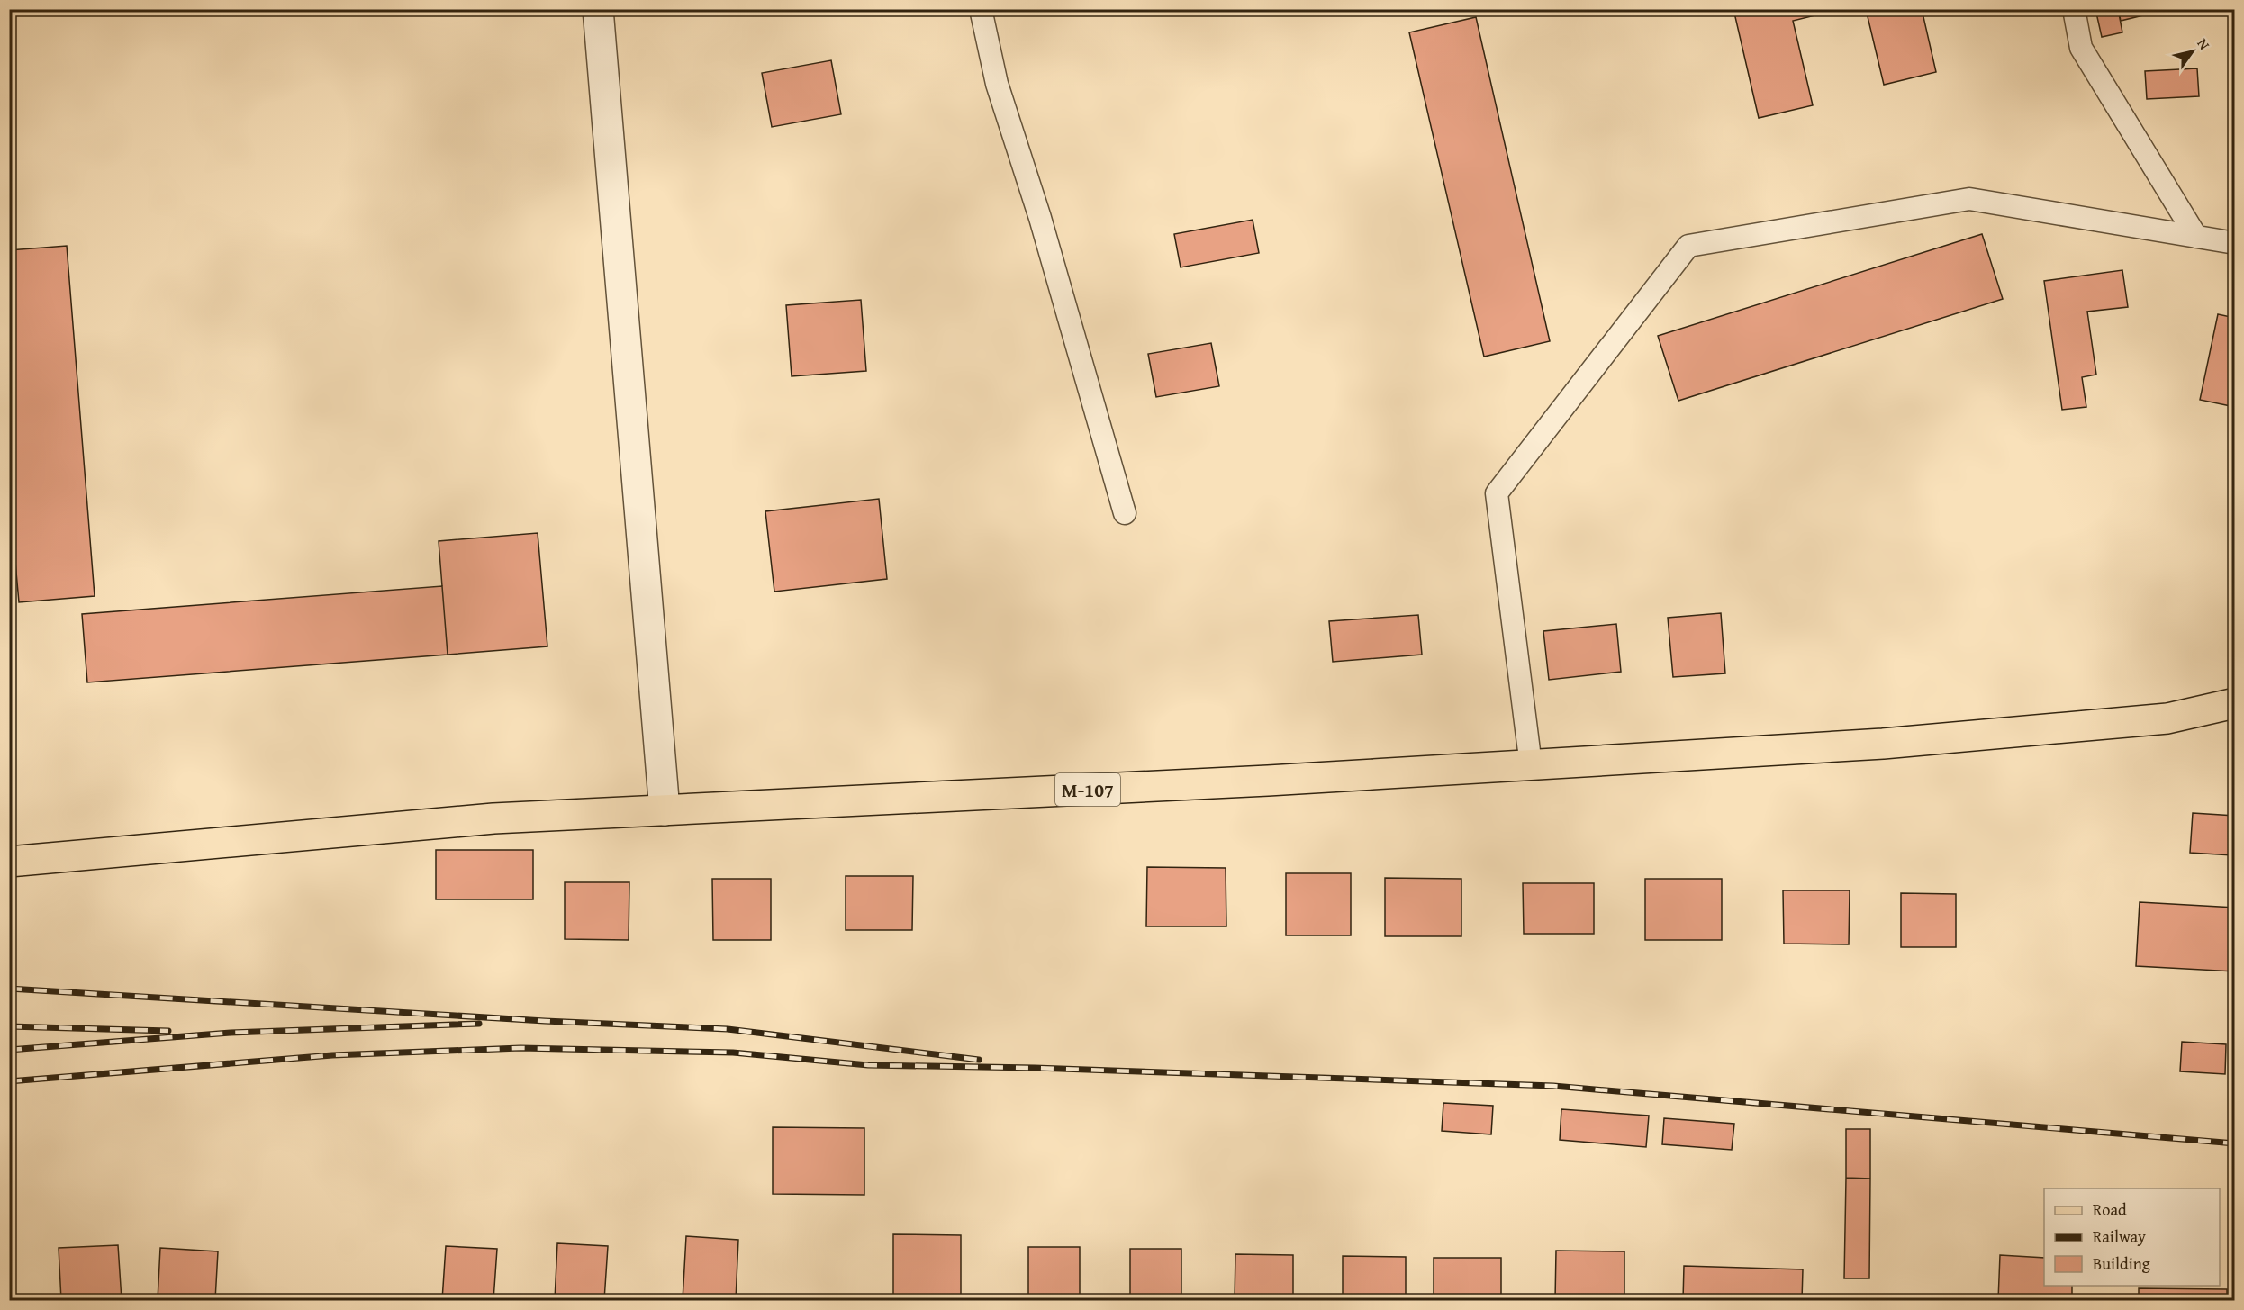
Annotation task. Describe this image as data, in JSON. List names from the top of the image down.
{
  "streets": {
    "main road": ["М-107"]
  },
  "legend": ["Road", "Railway", "Building"],
  "north": "top right"
}
